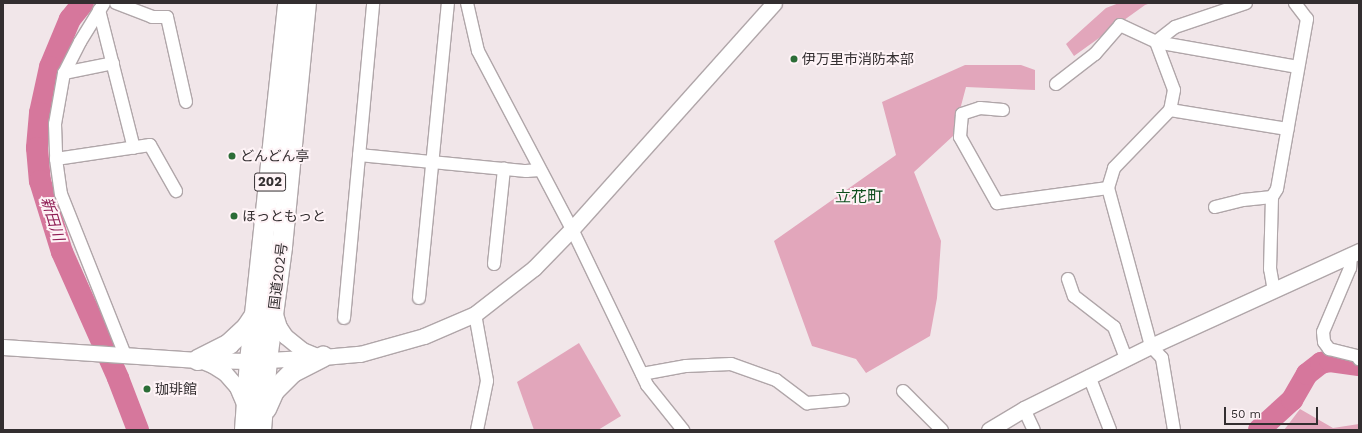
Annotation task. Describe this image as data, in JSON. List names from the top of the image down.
{
  "streets": {
    "highway": ["202", "国道202号"]
  },
  "districts": ["立花町"],
  "water": ["新田川"],
  "places": [
    "伊万里市消防本部",
    "どんどん亭",
    "ほっともっと",
    "珈琲館"
  ],
  "scale_bar": "50 m"
}
